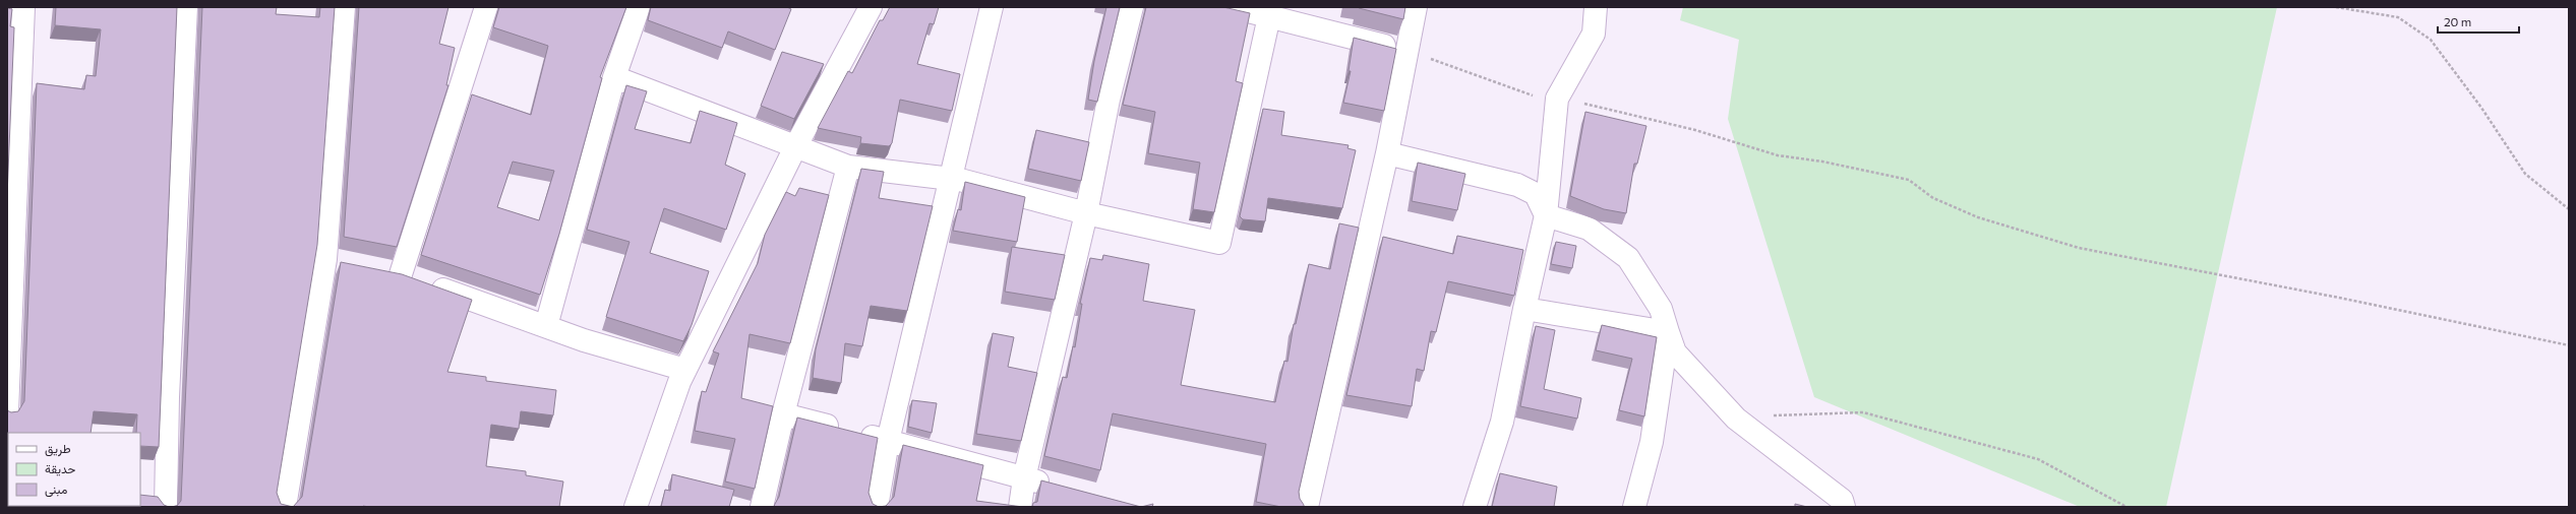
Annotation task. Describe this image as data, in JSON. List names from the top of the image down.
{
  "legend": ["طريق", "حديقة", "مبنى"],
  "scale_bar": "20 m"
}
